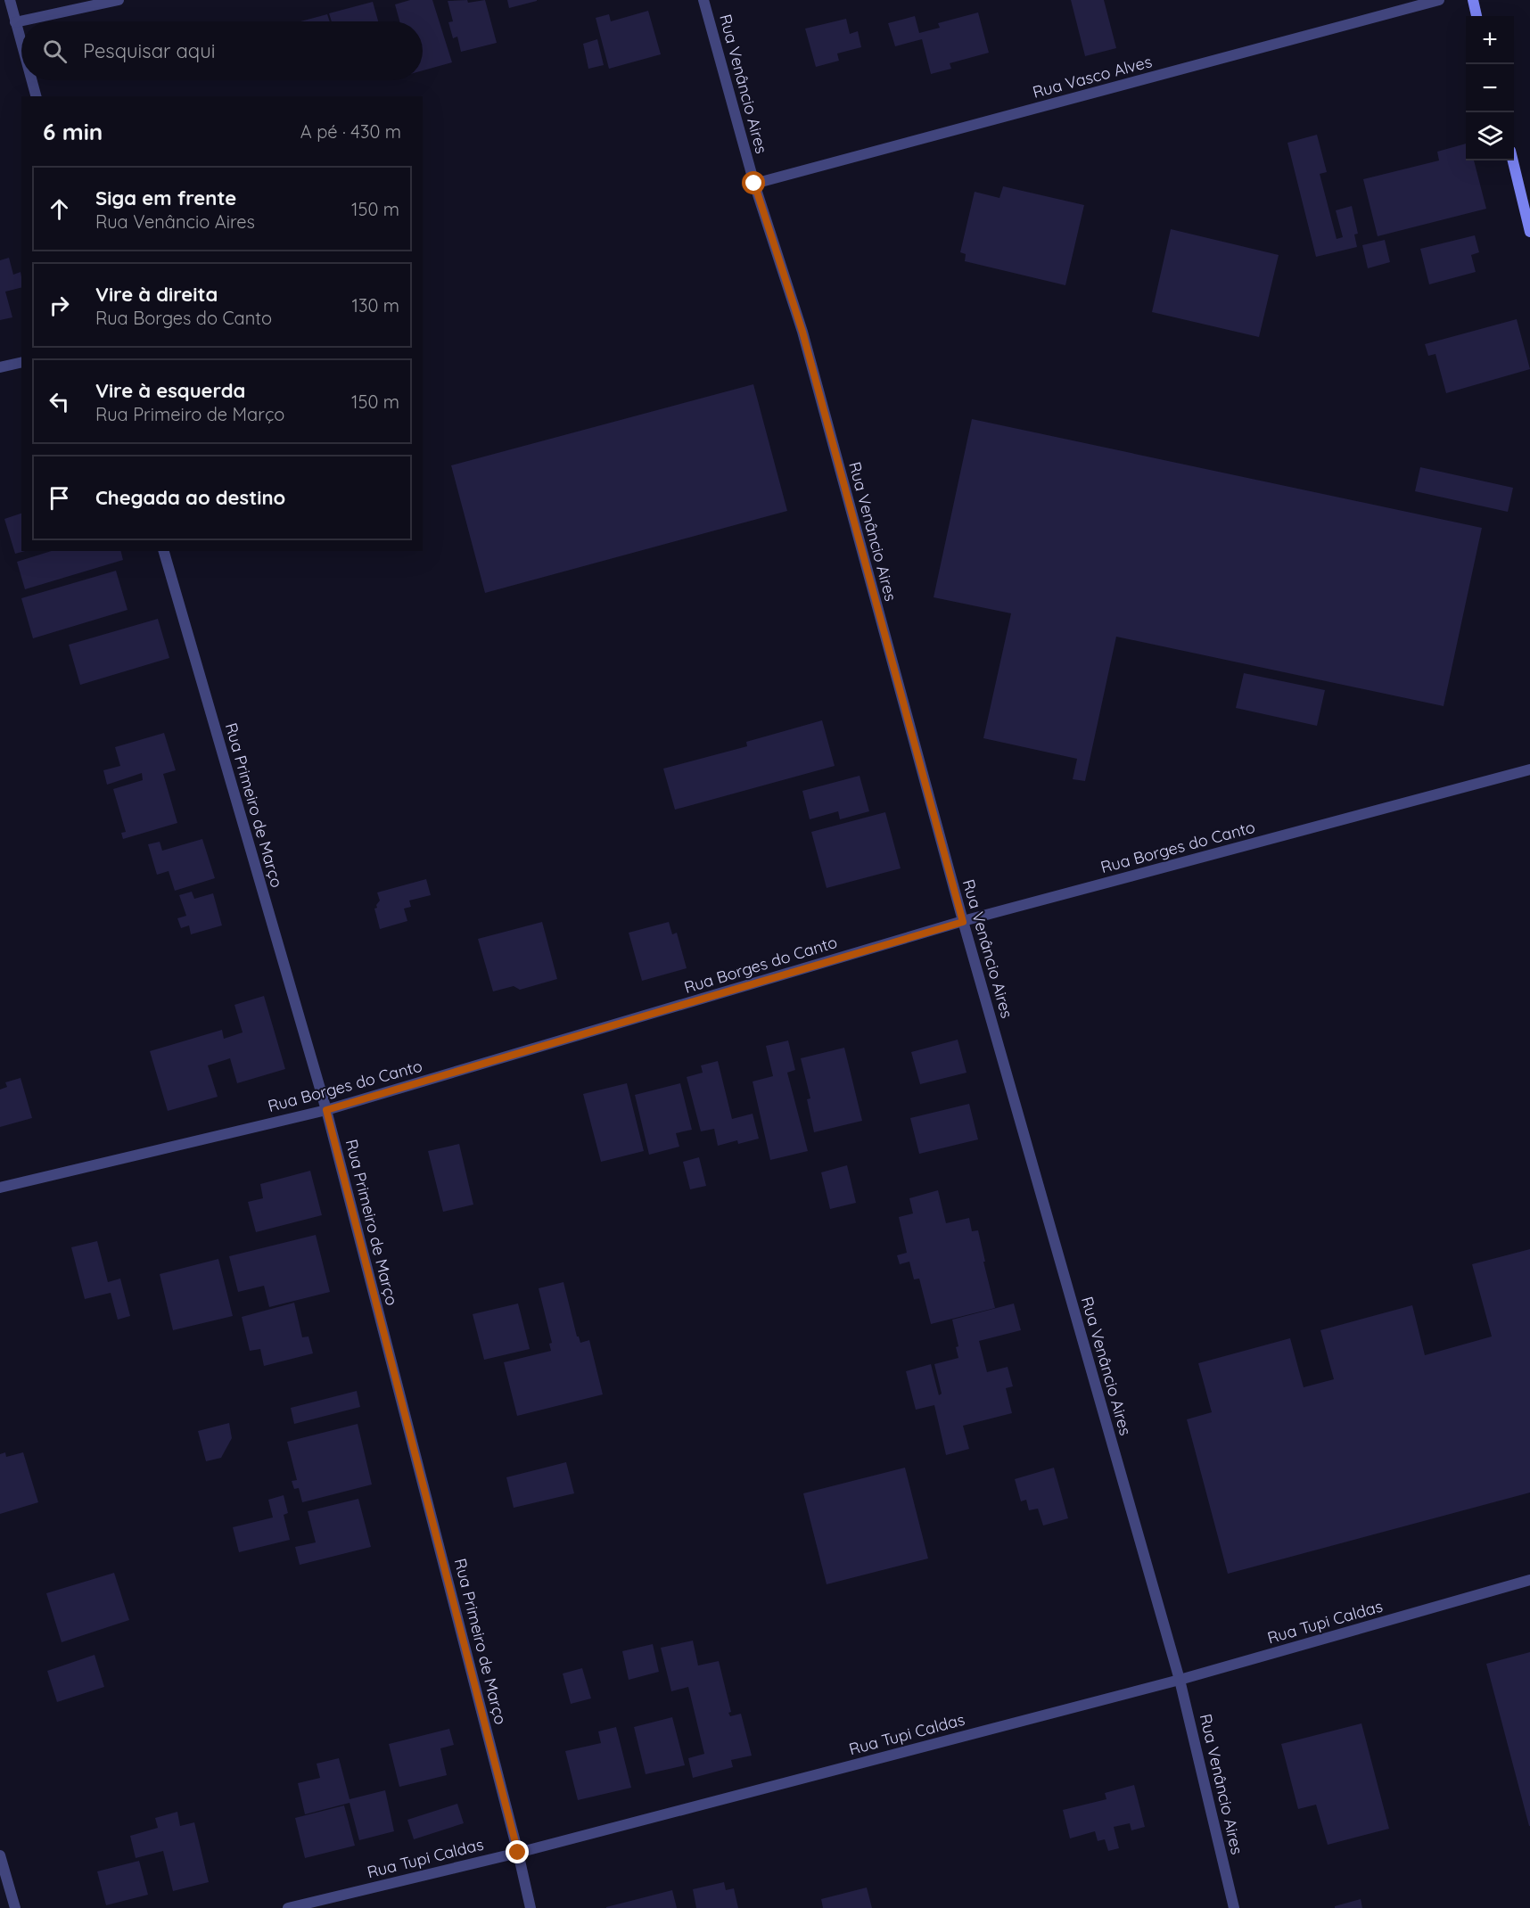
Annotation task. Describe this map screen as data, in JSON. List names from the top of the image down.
{
  "streets": {
    "street": [
      "Rua Vasco Alves",
      "Rua Venâncio Aires",
      "Rua Primeiro de Março",
      "Rua Borges do Canto",
      "Rua Tupi Caldas"
    ]
  },
  "crossings": [
    ["Rua Vasco Alves", "Rua Venâncio Aires"],
    ["Rua Venâncio Aires", "Rua Borges do Canto"],
    ["Rua Venâncio Aires", "Rua Tupi Caldas"],
    ["Rua Primeiro de Março", "Rua Borges do Canto"],
    ["Rua Primeiro de Março", "Rua Tupi Caldas"]
  ],
  "page": {
    "map_buttons": ["+", "−"],
    "search": "Pesquisar aqui",
    "heading": ["6 min", "A pé · 430 m"],
    "list": [
      ["Siga em frente", "Rua Venâncio Aires", "150 m"],
      ["Vire à direita", "Rua Borges do Canto", "130 m"],
      ["Vire à esquerda", "Rua Primeiro de Março", "150 m"],
      "Chegada ao destino"
    ]
  }
}
